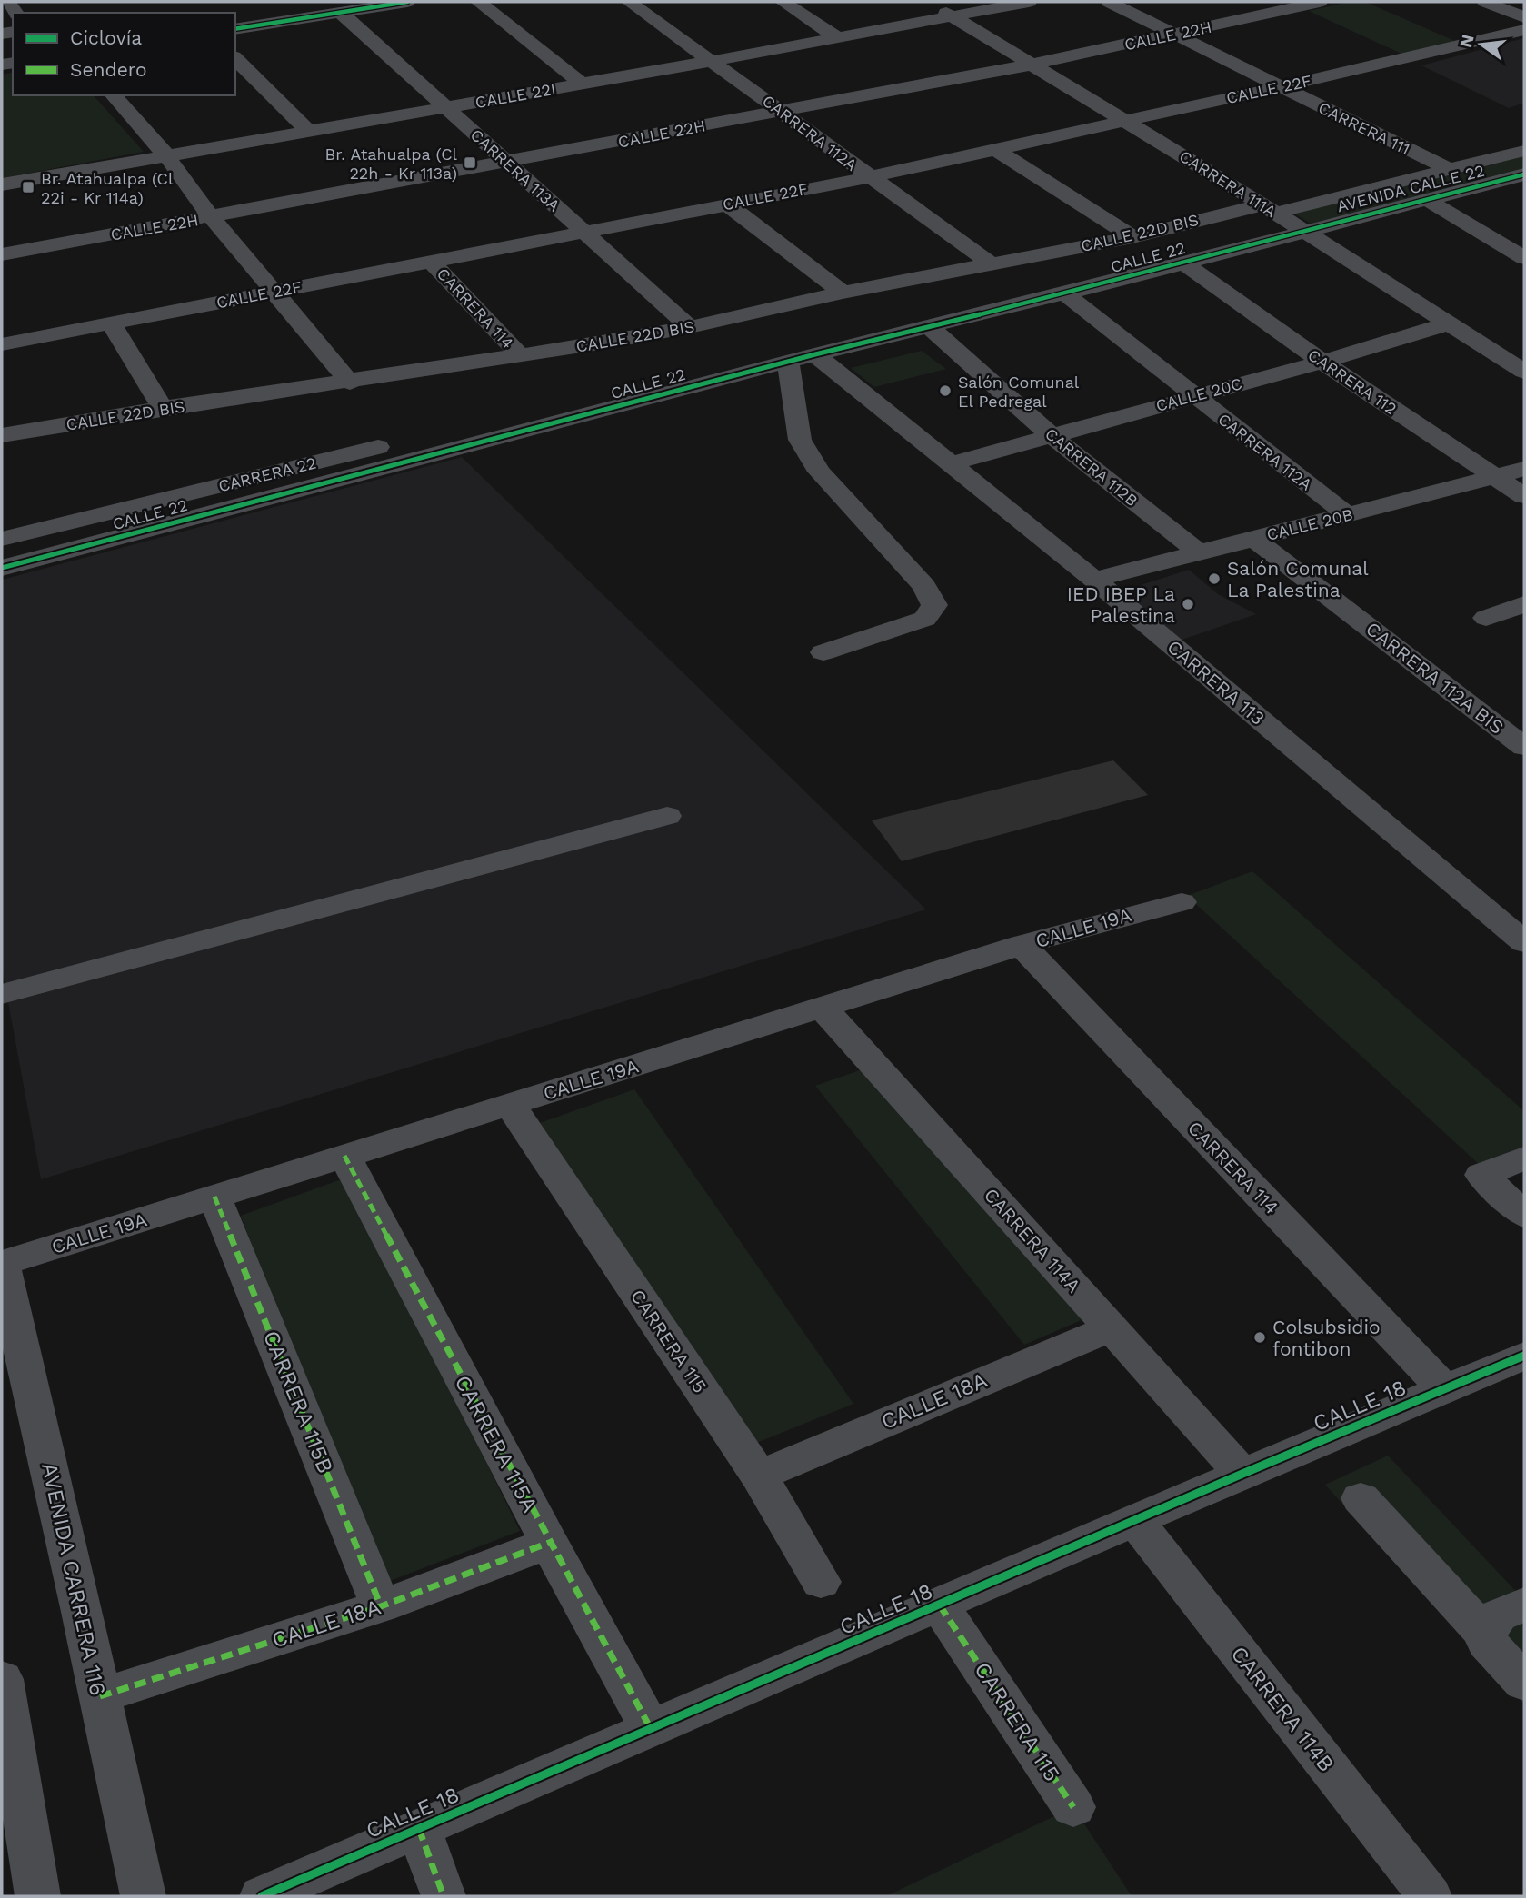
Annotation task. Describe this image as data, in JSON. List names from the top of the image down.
{
  "streets": {
    "street": [
      "CALLE 22H",
      "CALLE 22F",
      "CALLE 22I",
      "CARRERA 111",
      "CARRERA 112A",
      "CARRERA 113A",
      "CARRERA 111A",
      "AVENIDA CALLE 22",
      "CALLE 22D BIS",
      "CALLE 22",
      "CARRERA 114",
      "CARRERA 112",
      "CALLE 20C",
      "CARRERA 112B",
      "CARRERA 22",
      "CALLE 20B",
      "CARRERA 112A BIS",
      "CARRERA 113",
      "CALLE 19A",
      "CARRERA 114A",
      "CARRERA 115",
      "CALLE 18A",
      "CARRERA 115B",
      "CALLE 18",
      "CARRERA 115A",
      "AVENIDA CARRERA 116",
      "CARRERA 114B"
    ]
  },
  "crossings": [
    ["CALLE 22H", "CARRERA 111"],
    ["CALLE 22H", "CARRERA 112A"],
    ["CALLE 22H", "CARRERA 113A"],
    ["CALLE 22H", "CARRERA 111A"],
    ["CALLE 22F", "CARRERA 111"],
    ["CALLE 22F", "CARRERA 112A"],
    ["CALLE 22F", "CARRERA 113A"],
    ["CALLE 22F", "CARRERA 111A"],
    ["CALLE 22F", "CARRERA 114"],
    ["CALLE 22I", "CARRERA 112A"],
    ["CALLE 22I", "CARRERA 113A"],
    ["CALLE 22I", "CARRERA 111A"],
    ["CARRERA 111", "AVENIDA CALLE 22"],
    ["CARRERA 112A", "CALLE 22D BIS"],
    ["CARRERA 112A", "CALLE 22"],
    ["CARRERA 112A", "CALLE 20C"],
    ["CARRERA 112A", "CALLE 20B"],
    ["CARRERA 113A", "CALLE 22D BIS"],
    ["CARRERA 111A", "AVENIDA CALLE 22"],
    ["CARRERA 111A", "CALLE 22D BIS"],
    ["CARRERA 111A", "CALLE 22"],
    ["CARRERA 111A", "CALLE 20C"],
    ["AVENIDA CALLE 22", "CALLE 22D BIS"],
    ["AVENIDA CALLE 22", "CALLE 22"],
    ["CALLE 22D BIS", "CARRERA 114"],
    ["CALLE 22", "CARRERA 112"],
    ["CALLE 22", "CARRERA 112B"],
    ["CALLE 22", "CARRERA 113"],
    ["CARRERA 114", "CALLE 19A"],
    ["CARRERA 114", "CALLE 18"],
    ["CARRERA 112", "CALLE 20C"],
    ["CARRERA 112", "CALLE 20B"],
    ["CALLE 20C", "CARRERA 112B"],
    ["CALLE 20C", "CARRERA 113"],
    ["CARRERA 112B", "CALLE 20B"],
    ["CALLE 20B", "CARRERA 112A BIS"],
    ["CALLE 20B", "CARRERA 113"],
    ["CALLE 19A", "CARRERA 114A"],
    ["CALLE 19A", "CARRERA 115"],
    ["CALLE 19A", "CARRERA 115B"],
    ["CALLE 19A", "CARRERA 115A"],
    ["CALLE 19A", "AVENIDA CARRERA 116"],
    ["CARRERA 114A", "CALLE 18A"],
    ["CARRERA 114A", "CALLE 18"],
    ["CARRERA 115", "CALLE 18A"],
    ["CARRERA 115", "CALLE 18"],
    ["CALLE 18A", "CARRERA 115B"],
    ["CALLE 18A", "CARRERA 115A"],
    ["CALLE 18A", "AVENIDA CARRERA 116"],
    ["CALLE 18", "CARRERA 115A"],
    ["CALLE 18", "CARRERA 114B"]
  ],
  "places": {
    "transit": ["Br. Atahualpa (Cl 22h - Kr 113a)", "Br. Atahualpa (Cl 22i - Kr 114a)"],
    "other": [
      "Salón Comunal El Pedregal",
      "Salón Comunal La Palestina",
      "IED IBEP La Palestina",
      "Colsubsidio fontibon"
    ]
  },
  "legend": ["Ciclovía", "Sendero"],
  "north": "left"
}
